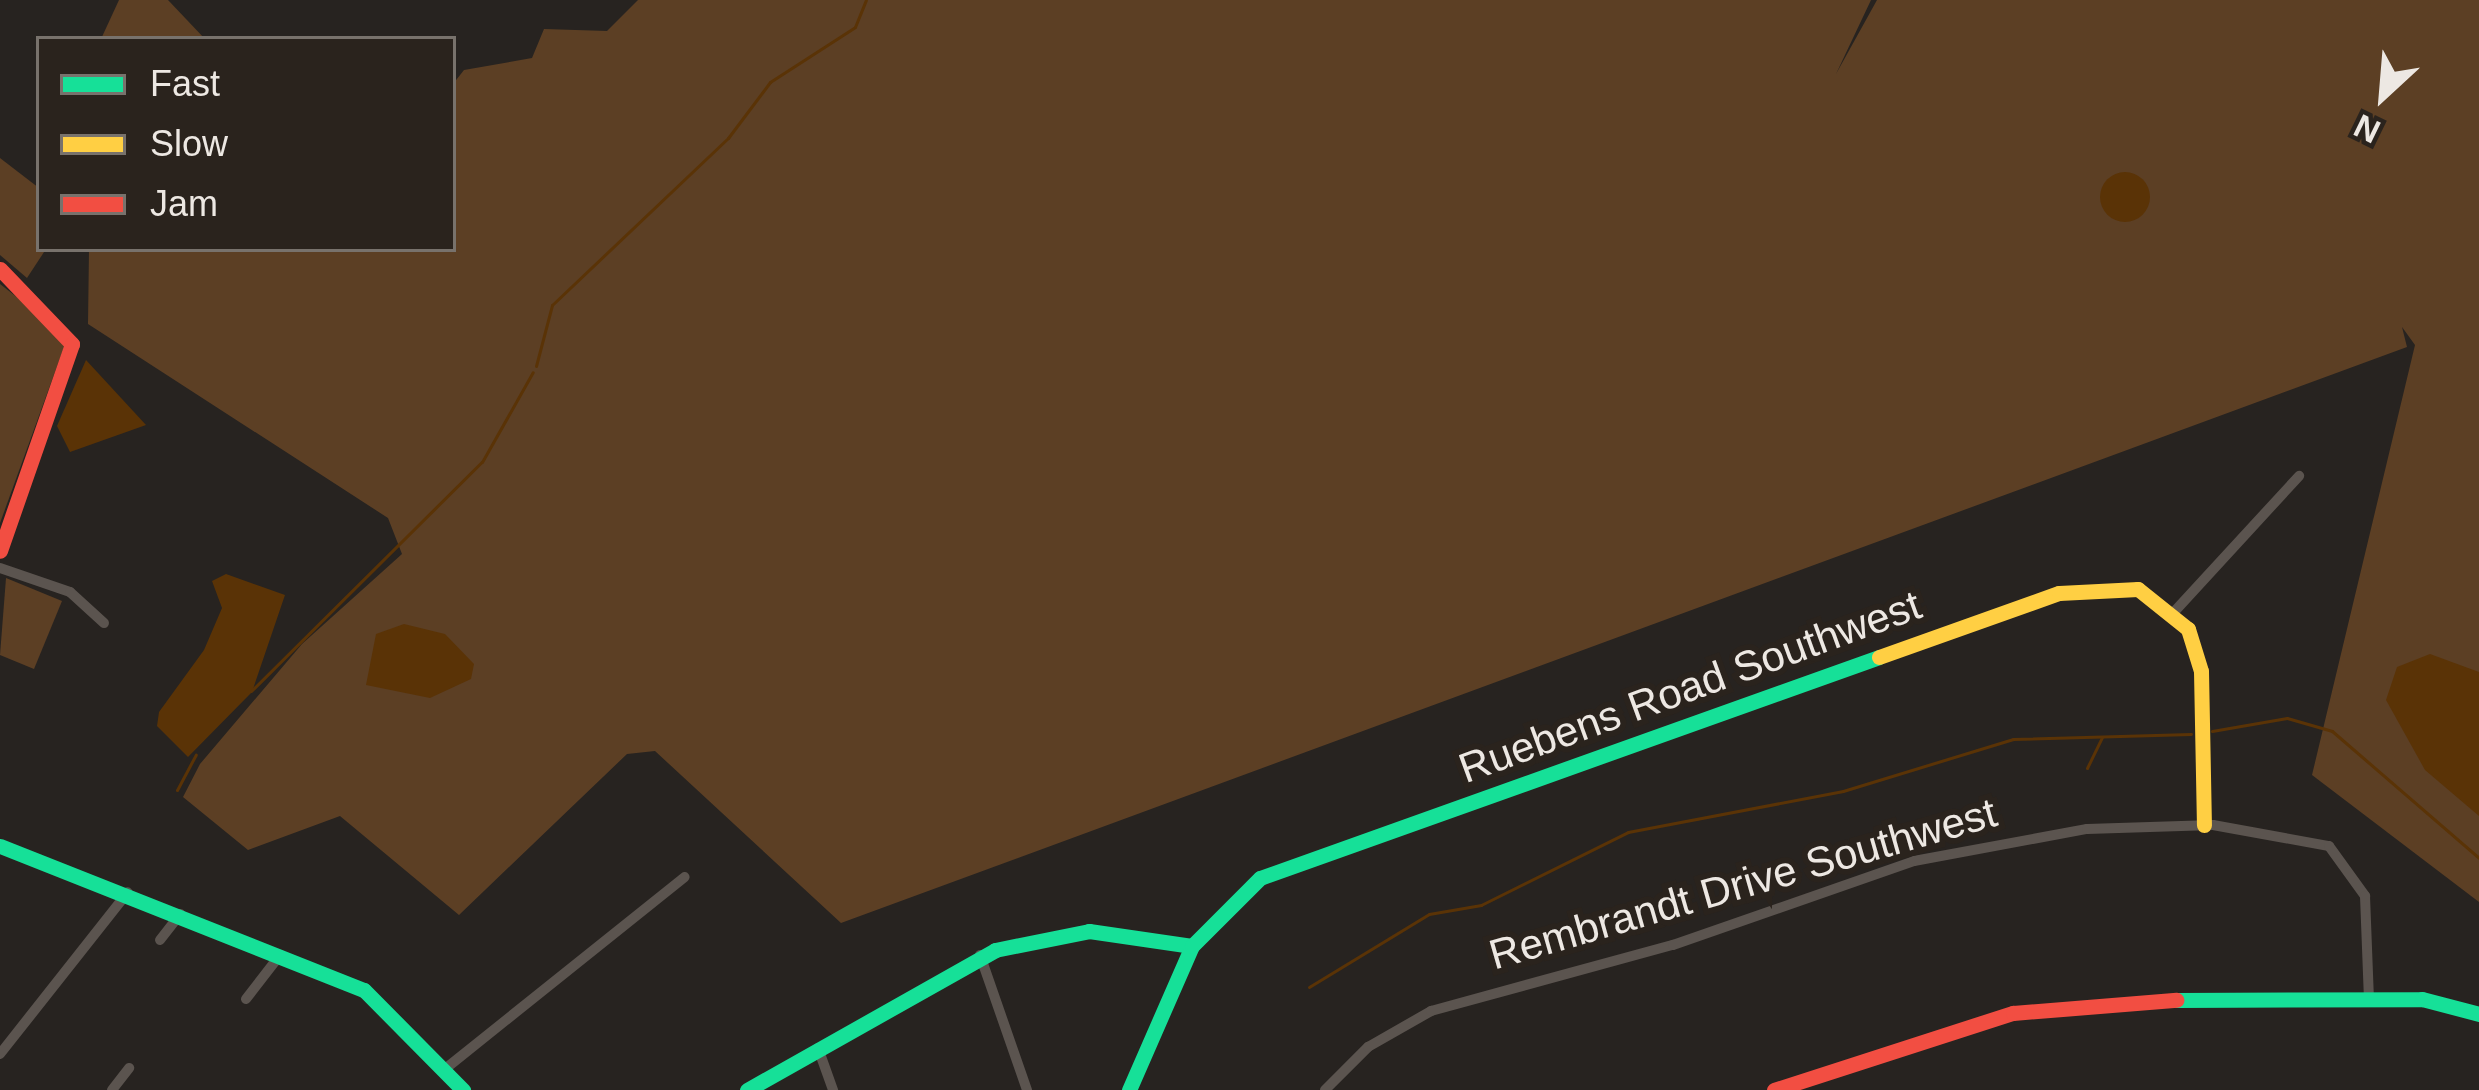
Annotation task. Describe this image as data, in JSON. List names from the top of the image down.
{
  "streets": {
    "street": ["Ruebens Road Southwest", "Rembrandt Drive Southwest"]
  },
  "legend": ["Fast", "Slow", "Jam"],
  "north": "bottom left"
}
